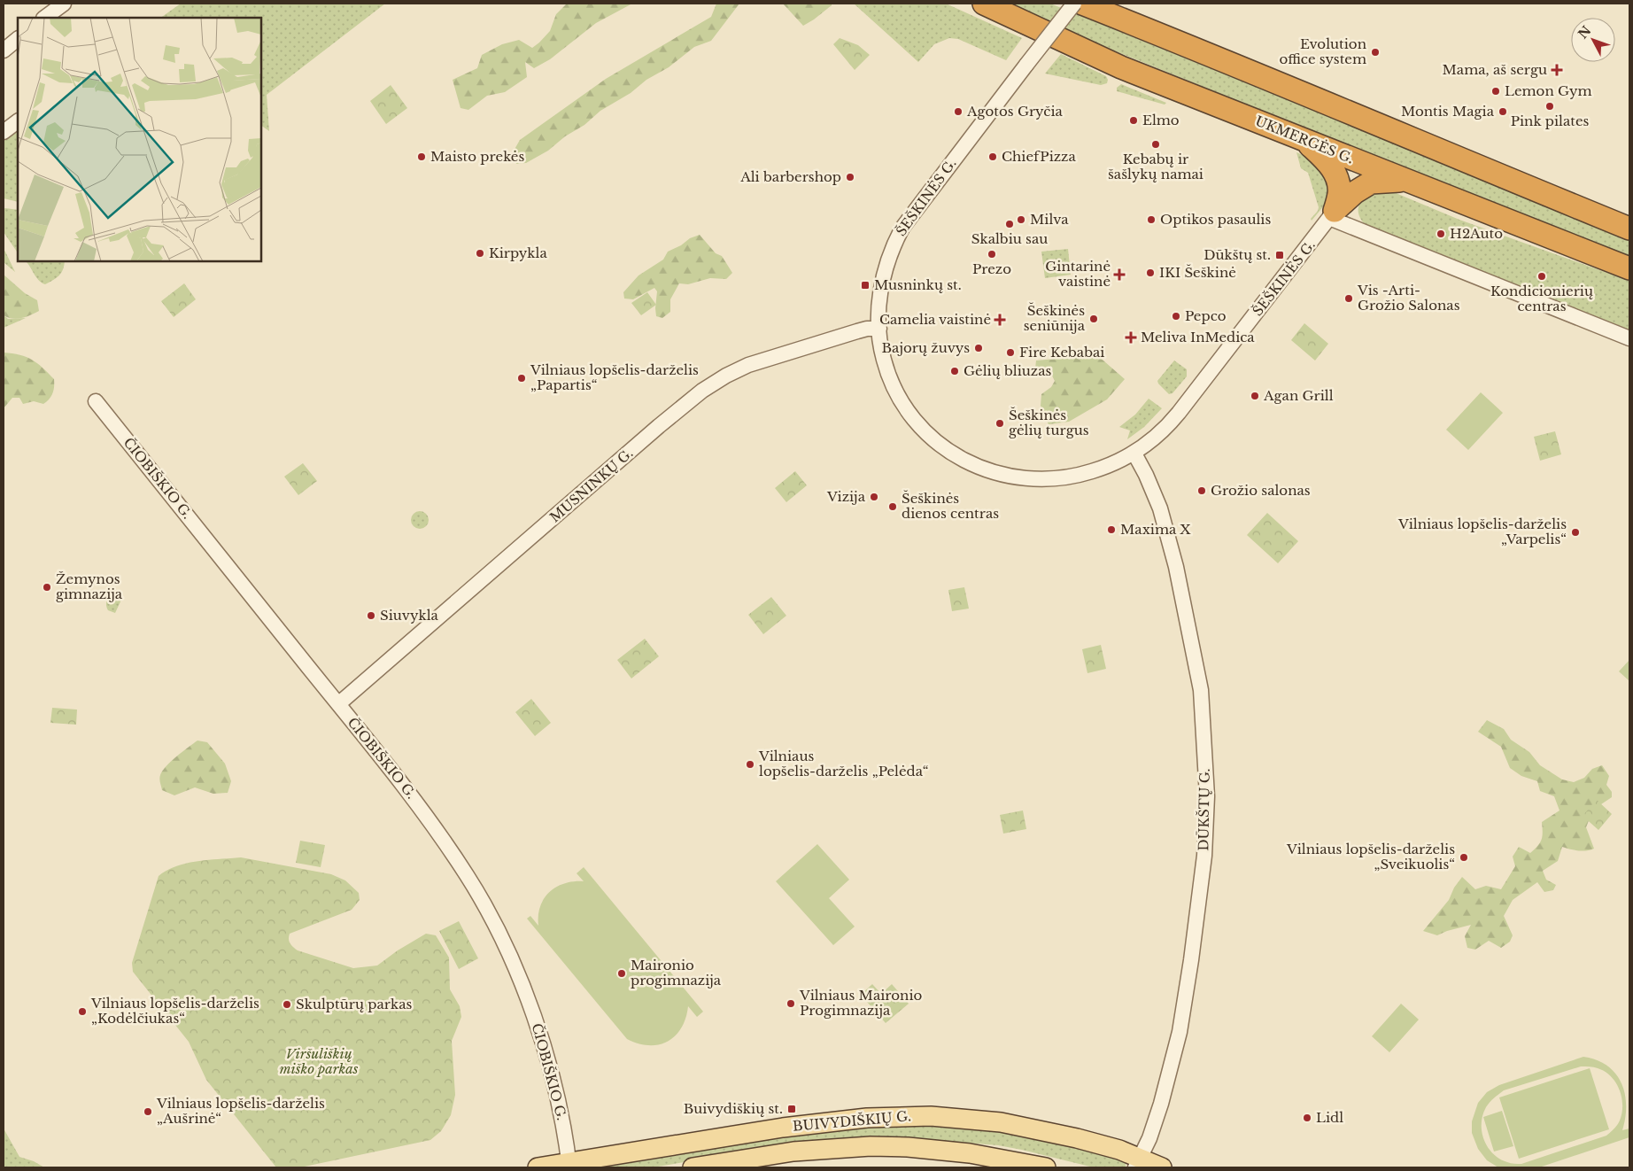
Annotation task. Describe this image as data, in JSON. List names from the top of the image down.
{
  "streets": {
    "highway": ["UKMERGĖS G."],
    "main road": ["BUIVYDIŠKIŲ G."],
    "street": [
      "ŠEŠKINĖS G.",
      "ČIOBIŠKIO G.",
      "MUSNINKŲ G.",
      "DŪKŠTŲ G."
    ]
  },
  "crossings": [
    ["ŠEŠKINĖS G.", "MUSNINKŲ G."],
    ["ŠEŠKINĖS G.", "DŪKŠTŲ G."],
    ["ČIOBIŠKIO G.", "MUSNINKŲ G."],
    ["ČIOBIŠKIO G.", "BUIVYDIŠKIŲ G."],
    ["DŪKŠTŲ G.", "BUIVYDIŠKIŲ G."]
  ],
  "parks": ["Viršuliškių miško parkas"],
  "places": {
    "other": [
      "Evolution office system",
      "Lemon Gym",
      "Pink pilates",
      "Agotos Gryčia",
      "Montis Magia",
      "Elmo",
      "Kebabų ir šašlykų namai",
      "Maisto prekės",
      "ChiefPizza",
      "Ali barbershop",
      "Milva",
      "Optikos pasaulis",
      "Skalbiu sau",
      "H2Auto",
      "Kirpykla",
      "Prezo",
      "IKI Šeškinė",
      "Kondicionierių centras",
      "Vis -Arti- Grožio Salonas",
      "Pepco",
      "Šeškinės seniūnija",
      "Bajorų žuvys",
      "Fire Kebabai",
      "Gėlių bliuzas",
      "Vilniaus lopšelis-darželis „Papartis“",
      "Agan Grill",
      "Šeškinės gėlių turgus",
      "Grožio salonas",
      "Vizija",
      "Šeškinės dienos centras",
      "Maxima X",
      "Vilniaus lopšelis-darželis „Varpelis“",
      "Žemynos gimnazija",
      "Siuvykla",
      "Vilniaus lopšelis-darželis „Pelėda“",
      "Vilniaus lopšelis-darželis „Sveikuolis“",
      "Maironio progimnazija",
      "Vilniaus Maironio Progimnazija",
      "Skulptūrų parkas",
      "Vilniaus lopšelis-darželis „Kodėlčiukas“",
      "Vilniaus lopšelis-darželis „Aušrinė“",
      "Lidl"
    ],
    "health": [
      "Mama, aš sergu",
      "Gintarinė vaistinė",
      "Camelia vaistinė",
      "Meliva InMedica"
    ],
    "transit": ["Dūkštų st.", "Musninkų st.", "Buivydiškių st."]
  },
  "north": "top left"
}
